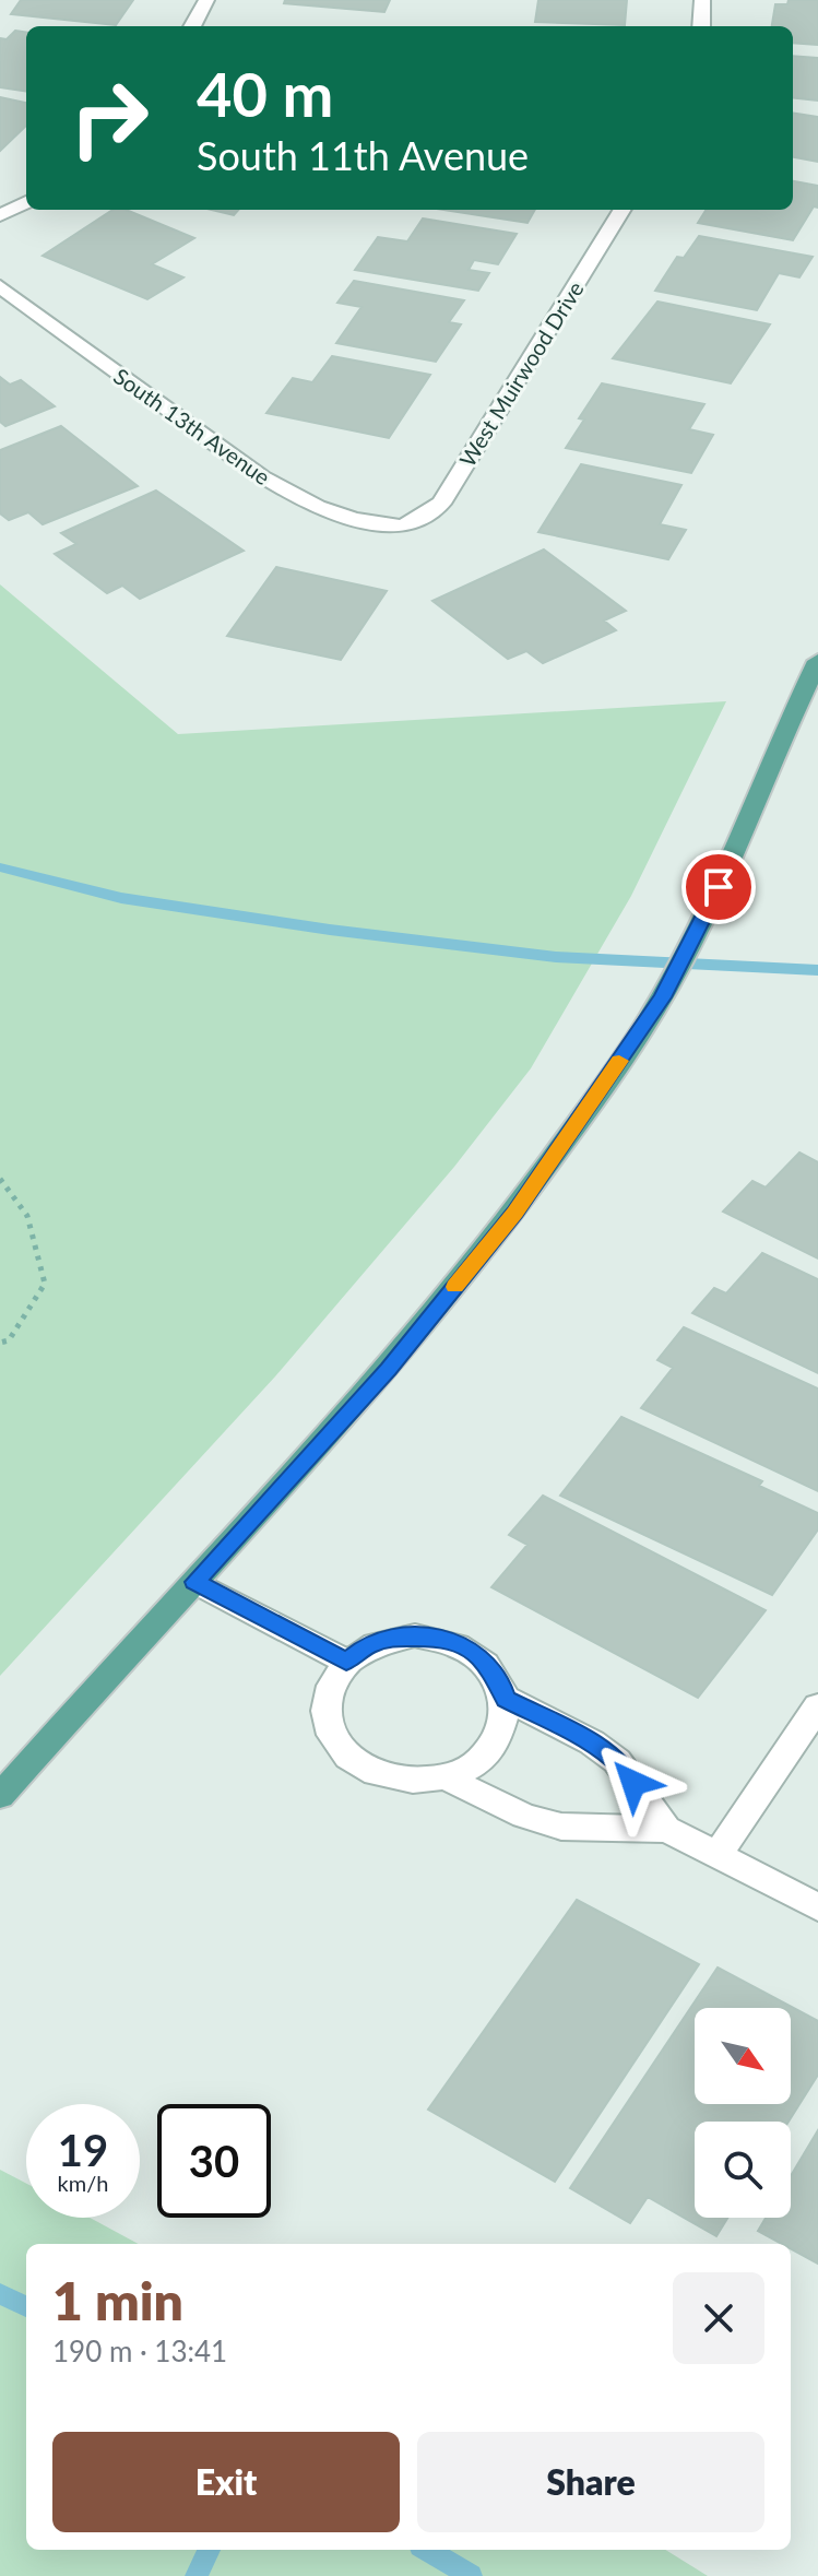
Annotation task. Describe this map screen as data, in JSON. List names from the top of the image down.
{
  "streets": {
    "street": ["West Muirwood Drive", "South 13th Avenue"]
  },
  "crossings": [
    ["West Muirwood Drive", "South 13th Avenue"]
  ],
  "north": "bottom right",
  "page": {
    "turn": ["40 m", "South 11th Avenue"],
    "speed": "19 km/h",
    "limit": "30",
    "heading": ["1 min", "190 m · 13:41"],
    "buttons": ["Exit", "Share"]
  }
}
